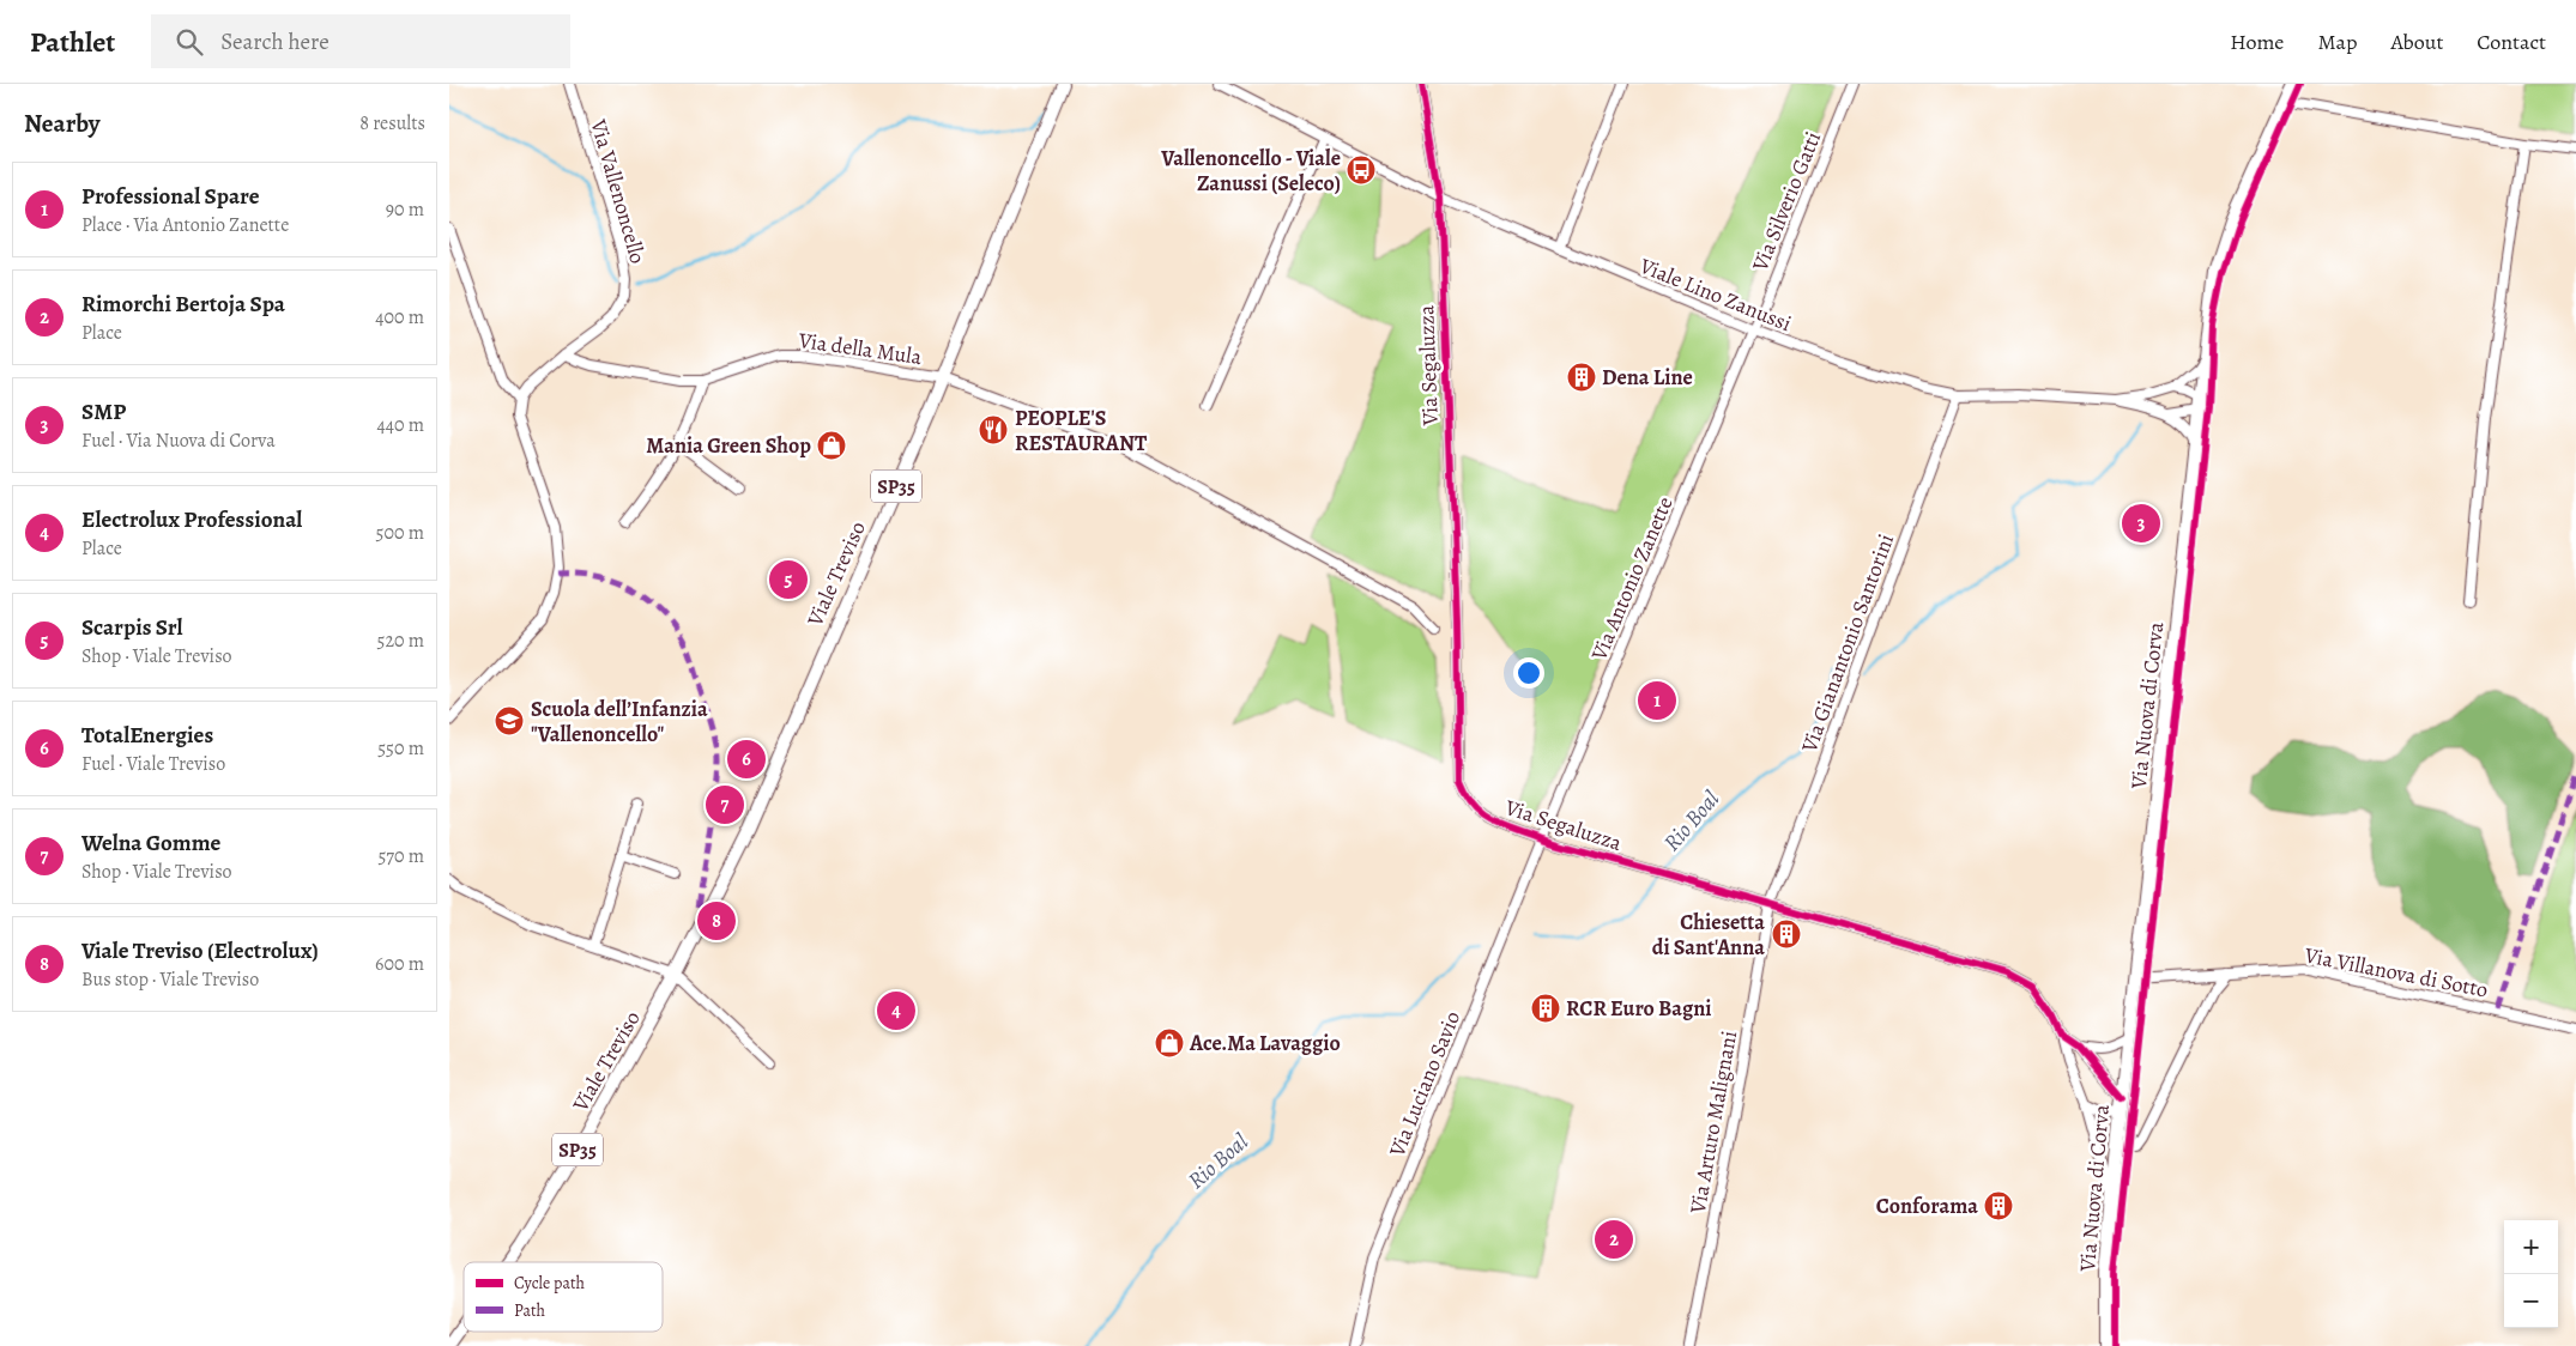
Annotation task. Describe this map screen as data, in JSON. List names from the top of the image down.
{
  "streets": {
    "main road": ["SP35", "Viale Treviso", "Via Nuova di Corva"],
    "street": [
      "Via Vallenoncello",
      "Via Silverio Gatti",
      "Viale Lino Zanussi",
      "Via della Mula",
      "Via Segaluzza",
      "Via Antonio Zanette",
      "Via Gianantonio Santorini",
      "Via Villanova di Sotto",
      "Via Luciano Savio",
      "Via Arturo Malignani"
    ]
  },
  "crossings": [
    ["Via Vallenoncello", "Via della Mula"],
    ["Via Silverio Gatti", "Viale Lino Zanussi"],
    ["Via Silverio Gatti", "Via Antonio Zanette"],
    ["Viale Lino Zanussi", "Via Segaluzza"],
    ["Viale Lino Zanussi", "Via Antonio Zanette"],
    ["Viale Lino Zanussi", "Via Gianantonio Santorini"],
    ["Viale Lino Zanussi", "Via Nuova di Corva"],
    ["Via della Mula", "Viale Treviso"],
    ["Via Segaluzza", "Via Antonio Zanette"],
    ["Via Segaluzza", "Via Gianantonio Santorini"],
    ["Via Segaluzza", "Via Nuova di Corva"],
    ["Via Segaluzza", "Via Luciano Savio"],
    ["Via Segaluzza", "Via Arturo Malignani"],
    ["Via Antonio Zanette", "Via Luciano Savio"],
    ["Via Gianantonio Santorini", "Via Arturo Malignani"],
    ["Via Nuova di Corva", "Via Villanova di Sotto"]
  ],
  "water": ["Rio Boal"],
  "places": {
    "bus stop": ["Vallenoncello - Viale Zanussi (Seleco)"],
    "building": [
      "Dena Line",
      "Chiesetta di Sant'Anna",
      "RCR Euro Bagni",
      "Conforama"
    ],
    "restaurant": ["PEOPLE'S RESTAURANT"],
    "shop": ["Mania Green Shop", "Ace.Ma Lavaggio"],
    "school or university": ["Scuola dell’Infanzia \"Vallenoncello\""]
  },
  "legend": ["Cycle path", "Path"],
  "page": {
    "header": "Pathlet",
    "search": "Search here",
    "nav": [
      "Home",
      "Map",
      "About",
      "Contact"
    ],
    "heading": ["Nearby", "8 results"],
    "list": [
      {
        "mark": "1",
        "name": "Professional Spare",
        "note": "Place · Via Antonio Zanette",
        "value": "90 m"
      },
      {
        "mark": "2",
        "name": "Rimorchi Bertoja Spa",
        "note": "Place",
        "value": "400 m"
      },
      {
        "mark": "3",
        "name": "SMP",
        "note": "Fuel · Via Nuova di Corva",
        "value": "440 m"
      },
      {
        "mark": "4",
        "name": "Electrolux Professional",
        "note": "Place",
        "value": "500 m"
      },
      {
        "mark": "5",
        "name": "Scarpis Srl",
        "note": "Shop · Viale Treviso",
        "value": "520 m"
      },
      {
        "mark": "6",
        "name": "TotalEnergies",
        "note": "Fuel · Viale Treviso",
        "value": "550 m"
      },
      {
        "mark": "7",
        "name": "Welna Gomme",
        "note": "Shop · Viale Treviso",
        "value": "570 m"
      },
      {
        "mark": "8",
        "name": "Viale Treviso (Electrolux)",
        "note": "Bus stop · Viale Treviso",
        "value": "600 m"
      }
    ],
    "pins": [
      "3",
      "5",
      "1",
      "6",
      "7",
      "8",
      "4",
      "2"
    ],
    "map_buttons": ["+", "−"]
  }
}
